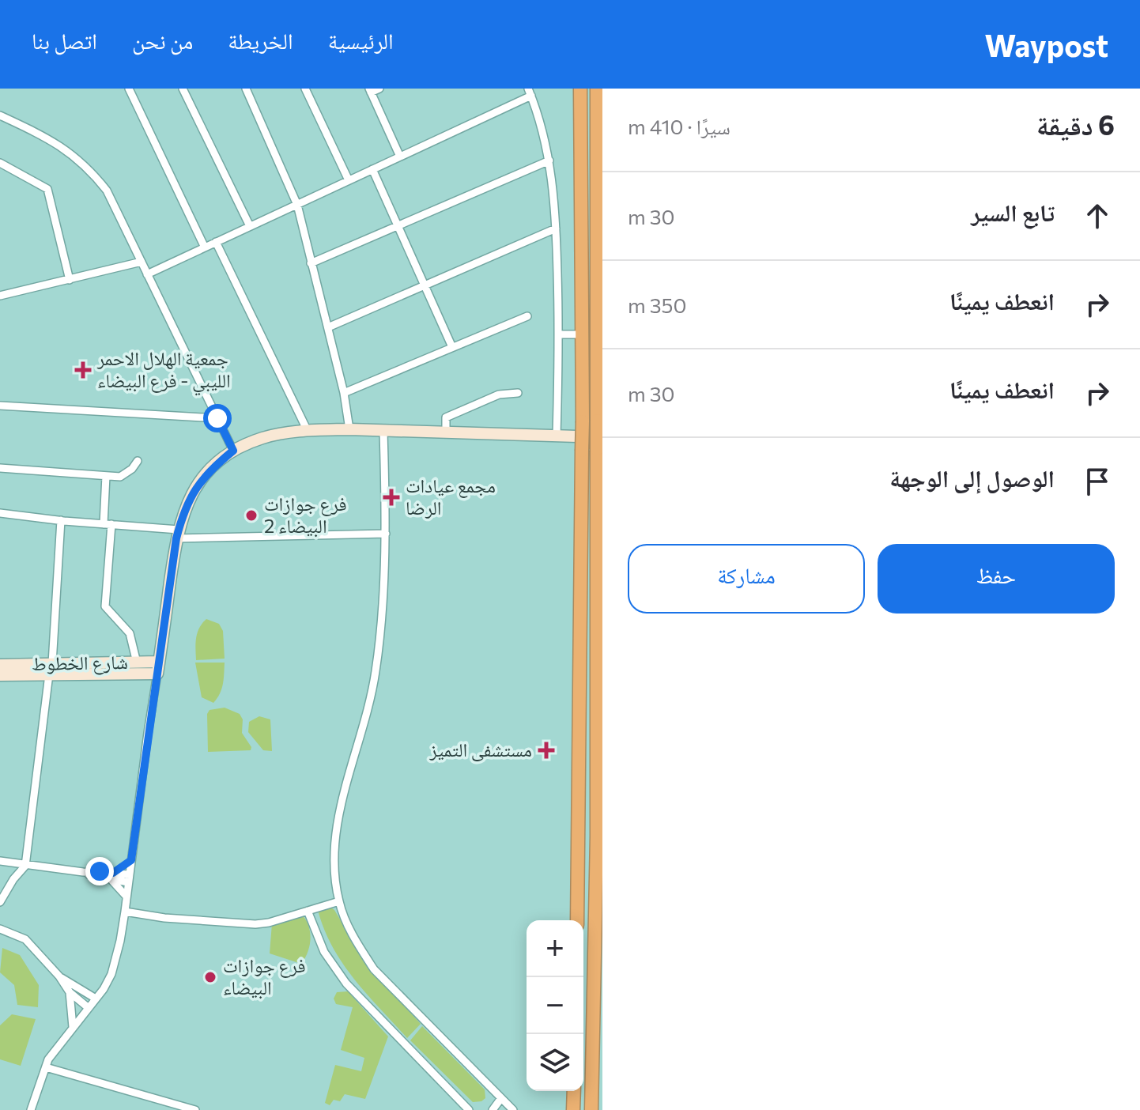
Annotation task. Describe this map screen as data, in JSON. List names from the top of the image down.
{
  "streets": {
    "street": ["شارع الخطوط"]
  },
  "places": {
    "health": ["جمعية الهلال الاحمر الليبي - فرع البيضاء", "مجمع عيادات الرضا", "مستشفى التميز"],
    "other": ["فرع جوازات البيضاء 2", "فرع جوازات البيضاء"]
  },
  "page": {
    "header": "Waypost",
    "nav": [
      "الرئيسية",
      "الخريطة",
      "من نحن",
      "اتصل بنا"
    ],
    "heading": ["6 دقيقة", "سيرًا · 410 m"],
    "list": [
      ["تابع السير", "30 m"],
      ["انعطف يمينًا", "350 m"],
      ["انعطف يمينًا", "30 m"],
      "الوصول إلى الوجهة"
    ],
    "buttons": ["حفظ", "مشاركة"],
    "map_buttons": ["+", "−"]
  }
}
